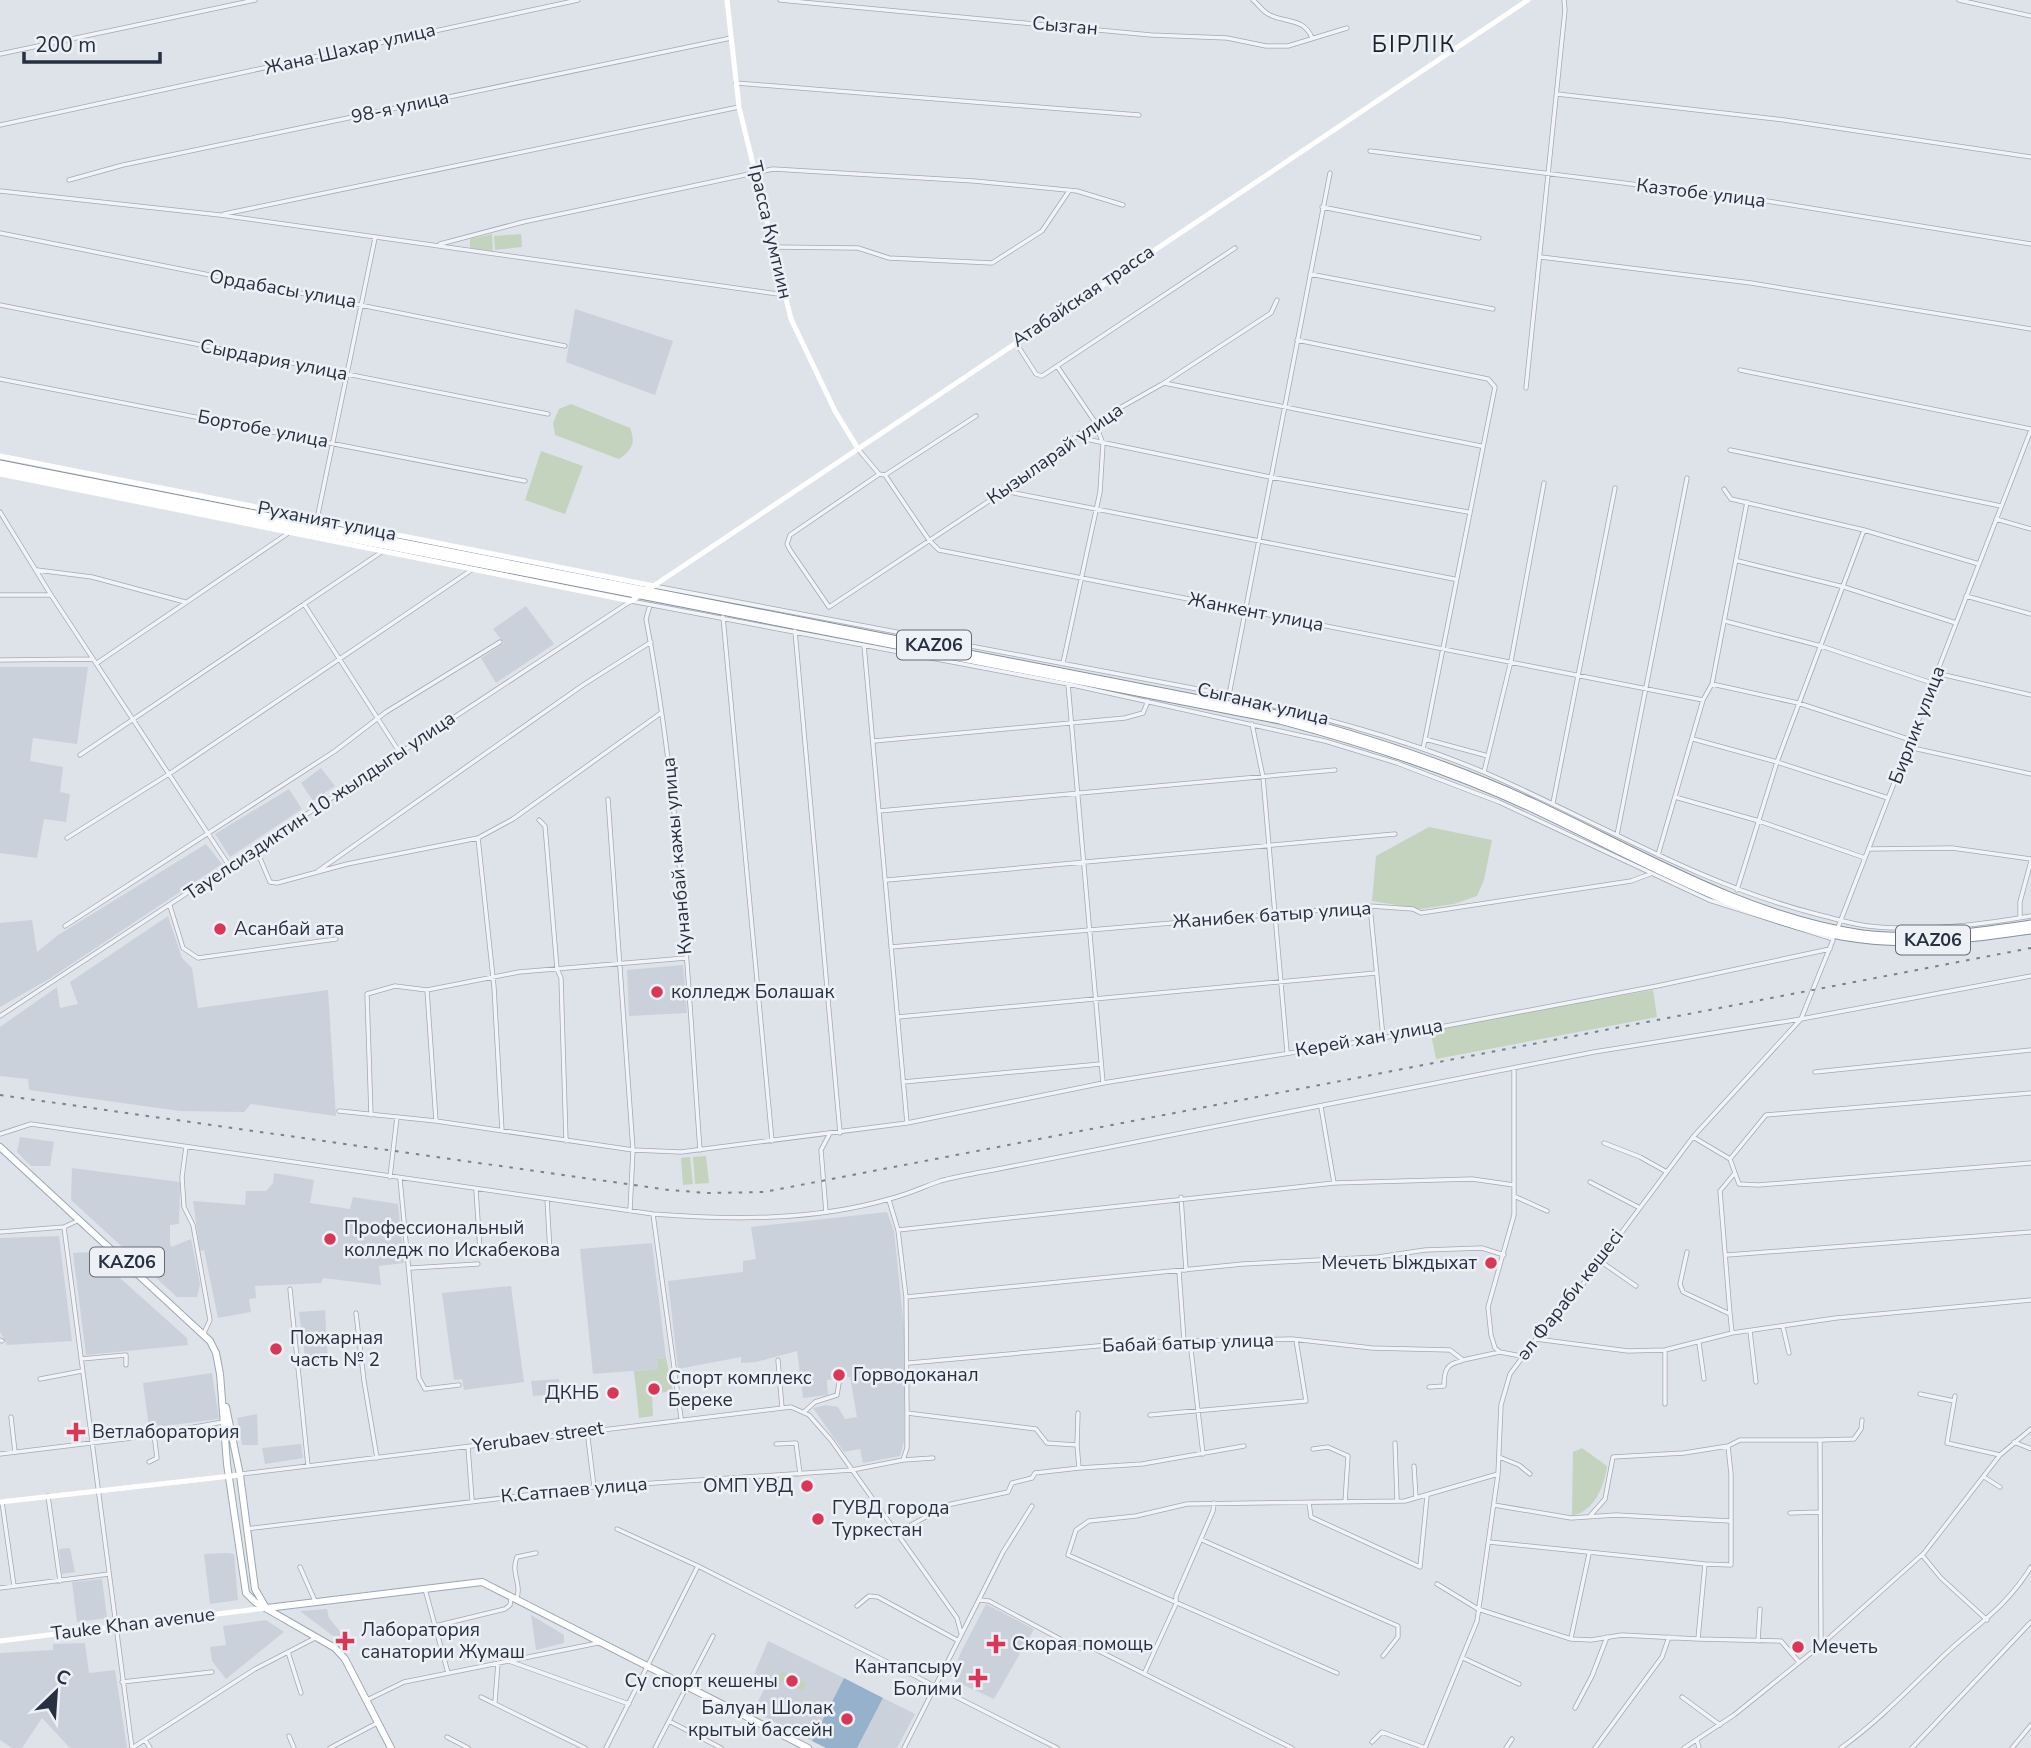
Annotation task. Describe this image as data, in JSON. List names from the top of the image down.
{
  "streets": {
    "highway": ["KАZ06"],
    "main road": [
      "Трасса Кумтиин",
      "Атабайская трасса",
      "Руханият улица",
      "Тауелсиздиктин 10 жылдыгы улица",
      "Yerubaev street",
      "Tauke Khan avenue"
    ],
    "street": [
      "Сызган",
      "Жана Шахар улица",
      "98-я улица",
      "Казтобе улица",
      "Ордабасы улица",
      "Сырдария улица",
      "Бортобе улица",
      "Кызыларай улица",
      "Жанкент улица",
      "Сыганак улица",
      "Бирлик улица",
      "Кунанбай кажы улица",
      "Жанибек батыр улица",
      "Керей хан улица",
      "әл Фараби көшесі",
      "Бабай батыр улица",
      "К.Сатпаев улица"
    ]
  },
  "crossings": [
    ["98-я улица", "Трасса Кумтиин"],
    ["Трасса Кумтиин", "Атабайская трасса"],
    ["Атабайская трасса", "Руханият улица"],
    ["Атабайская трасса", "KАZ06"],
    ["Атабайская трасса", "Сыганак улица"],
    ["Атабайская трасса", "Тауелсиздиктин 10 жылдыгы улица"],
    ["Кызыларай улица", "Жанкент улица"],
    ["Руханият улица", "KАZ06"],
    ["Руханият улица", "Сыганак улица"],
    ["Руханият улица", "Тауелсиздиктин 10 жылдыгы улица"],
    ["KАZ06", "Сыганак улица"],
    ["KАZ06", "Бирлик улица"],
    ["KАZ06", "Тауелсиздиктин 10 жылдыгы улица"],
    ["KАZ06", "Yerubaev street"],
    ["KАZ06", "К.Сатпаев улица"],
    ["KАZ06", "Tauke Khan avenue"],
    ["Сыганак улица", "Бирлик улица"],
    ["Бирлик улица", "Керей хан улица"],
    ["Бирлик улица", "әл Фараби көшесі"],
    ["Кунанбай кажы улица", "Керей хан улица"]
  ],
  "districts": ["БІРЛІК"],
  "places": {
    "other": [
      "Асанбай ата",
      "колледж Болашак",
      "Профессиональный колледж по Искабекова",
      "Мечеть Ыждыхат",
      "Пожарная часть № 2",
      "Горводоканал",
      "Спорт комплекс Береке",
      "ДКНБ",
      "ОМП УВД",
      "ГУВД города Туркестан",
      "Мечеть",
      "Су спорт кешены",
      "Балуан Шолак крытый бассейн"
    ],
    "health": [
      "Ветлаборатория",
      "Лаборатория санатории Жумаш",
      "Скорая помощь",
      "Кантапсыру Болими"
    ]
  },
  "scale_bar": "200 m",
  "north": "top right"
}
